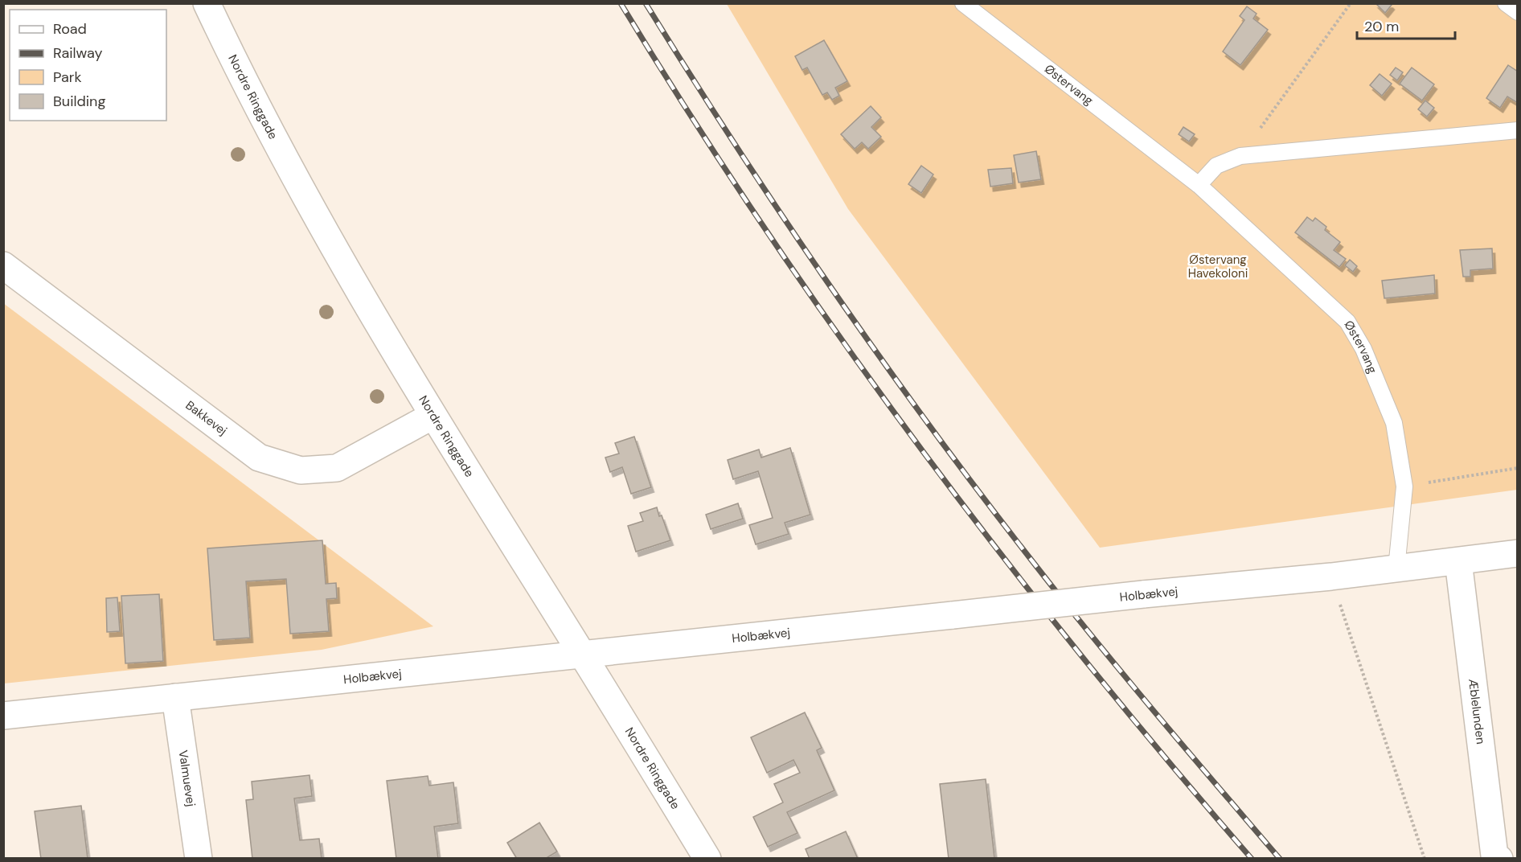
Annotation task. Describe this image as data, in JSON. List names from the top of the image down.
{
  "streets": {
    "street": [
      "Nordre Ringgade",
      "Bakkevej",
      "Holbækvej",
      "Æblelunden",
      "Valmuevej"
    ],
    "lane": ["Østervang"]
  },
  "crossings": [
    ["Østervang", "Holbækvej"],
    ["Nordre Ringgade", "Bakkevej"],
    ["Nordre Ringgade", "Holbækvej"],
    ["Holbækvej", "Æblelunden"],
    ["Holbækvej", "Valmuevej"]
  ],
  "parks": ["Østervang Havekoloni"],
  "legend": [
    "Road",
    "Railway",
    "Park",
    "Building"
  ],
  "scale_bar": "20 m"
}
